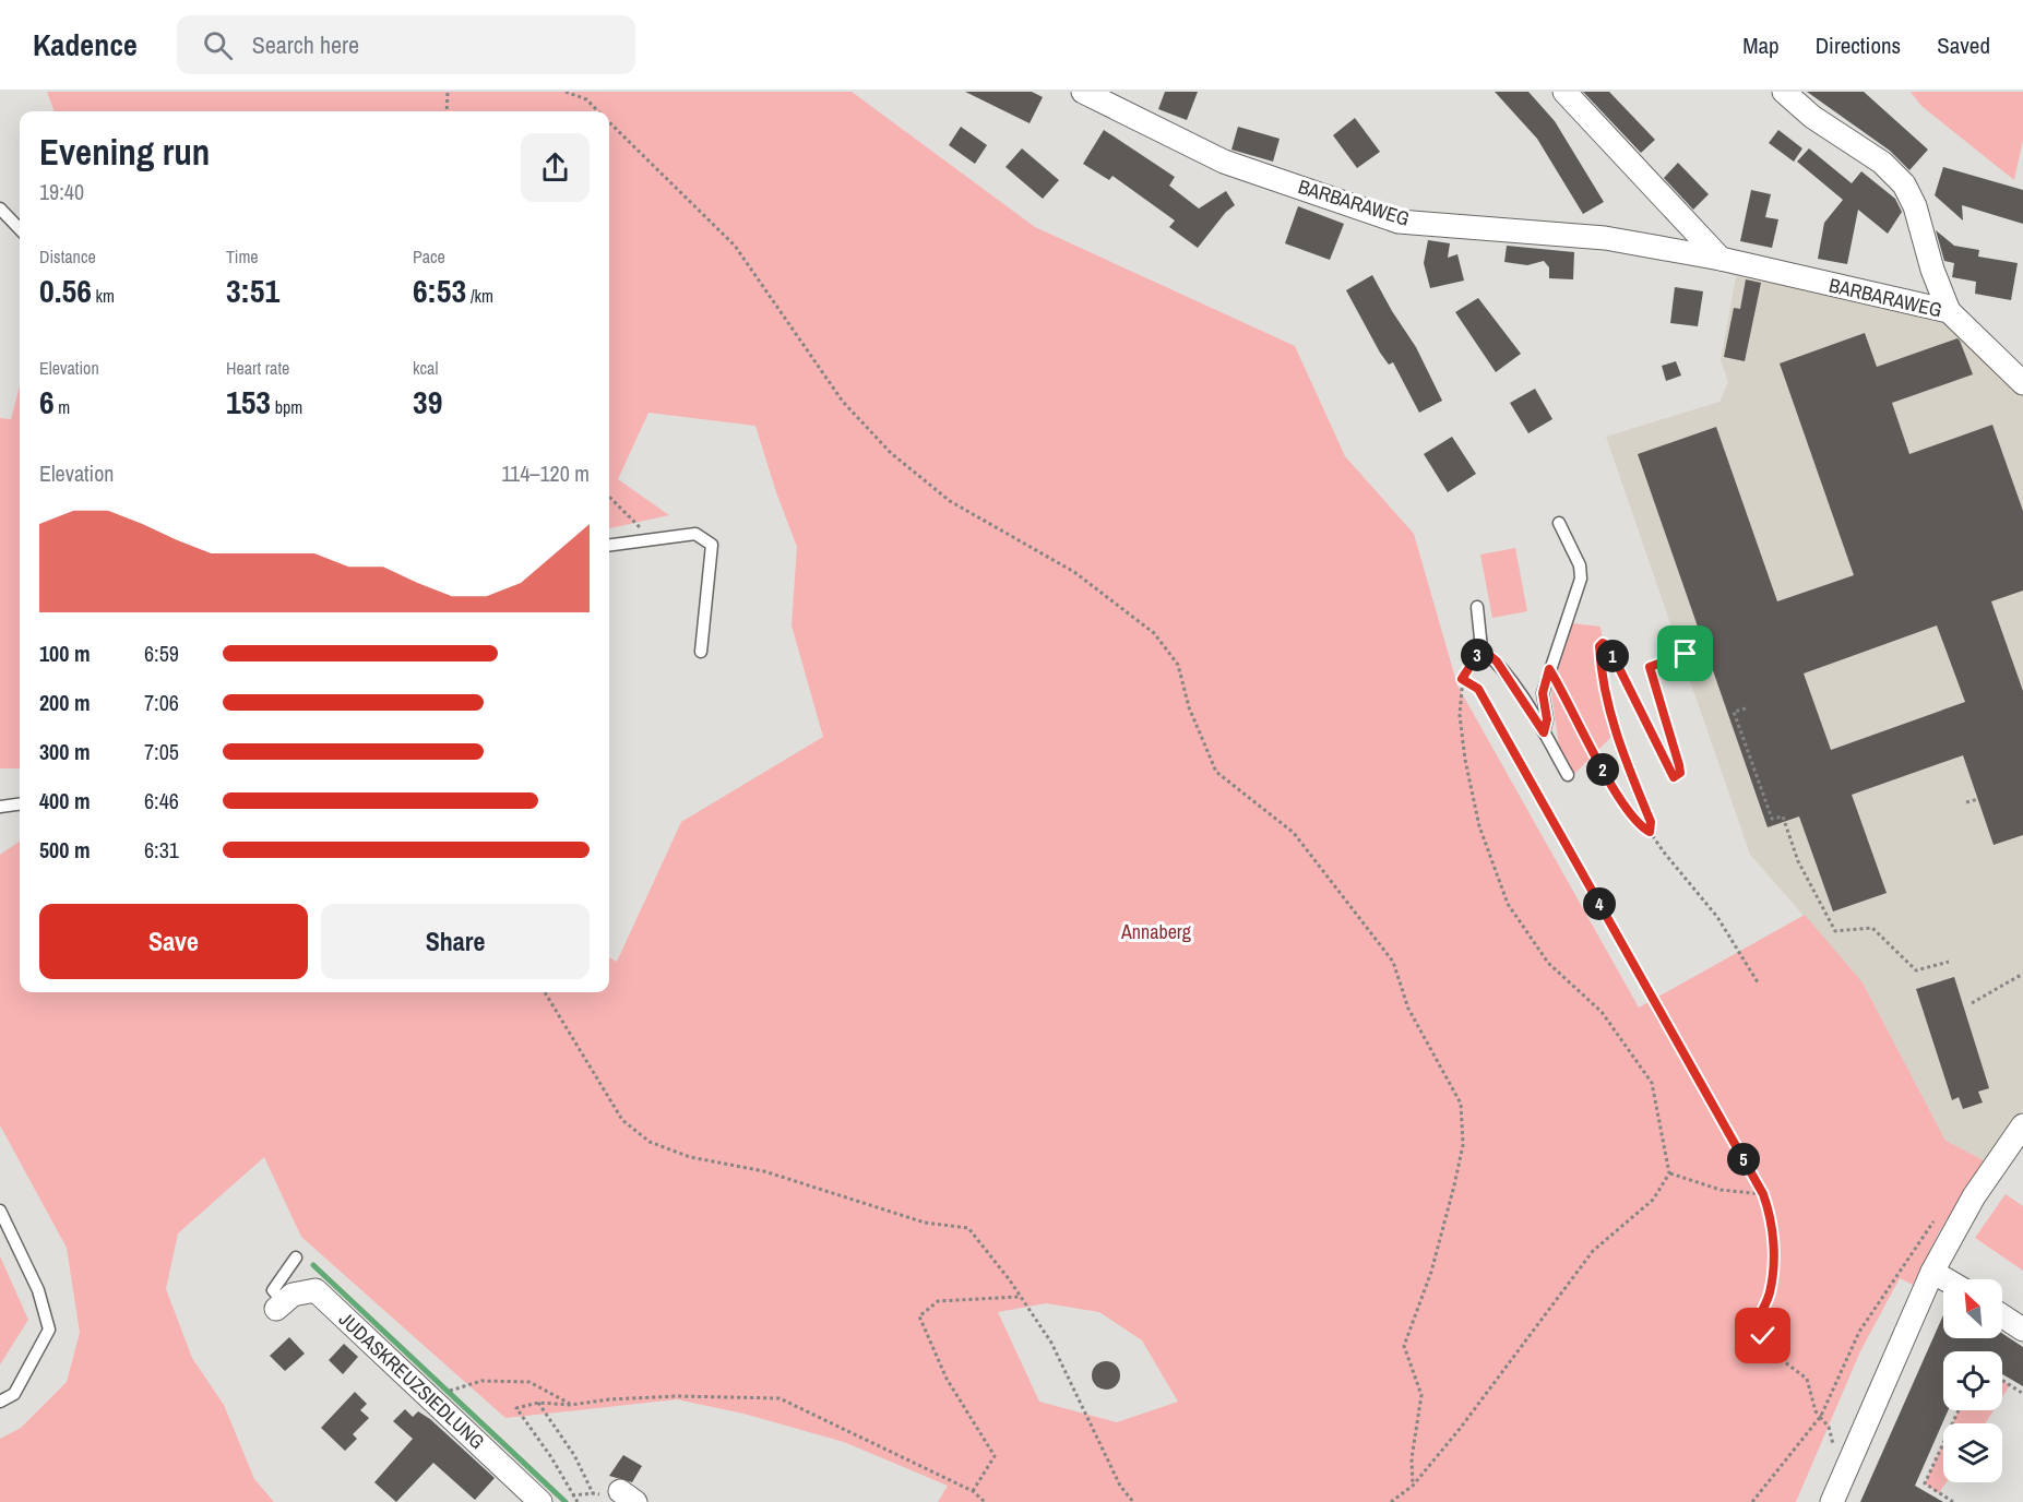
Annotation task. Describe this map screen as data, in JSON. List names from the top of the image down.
{
  "streets": {
    "street": ["BARBARAWEG", "JUDASKREUZSIEDLUNG"]
  },
  "parks": ["Annaberg"],
  "north": "top left",
  "page": {
    "header": "Kadence",
    "search": "Search here",
    "nav": ["Map", "Directions", "Saved"],
    "heading": ["Evening run", "19:40"],
    "stats": [
      ["Distance", "0.56 km"],
      ["Time", "3:51"],
      ["Pace", "6:53 /km"],
      ["Elevation", "6 m"],
      ["Heart rate", "153 bpm"],
      ["kcal", "39"]
    ],
    "chart": ["Elevation", "114–120 m"],
    "list": [
      {
        "name": "100 m",
        "note": "6:59"
      },
      {
        "name": "200 m",
        "note": "7:06"
      },
      {
        "name": "300 m",
        "note": "7:05"
      },
      {
        "name": "400 m",
        "note": "6:46"
      },
      {
        "name": "500 m",
        "note": "6:31"
      }
    ],
    "pins": [
      "3",
      "1",
      "2",
      "4",
      "5"
    ],
    "buttons": ["Save", "Share"]
  }
}
